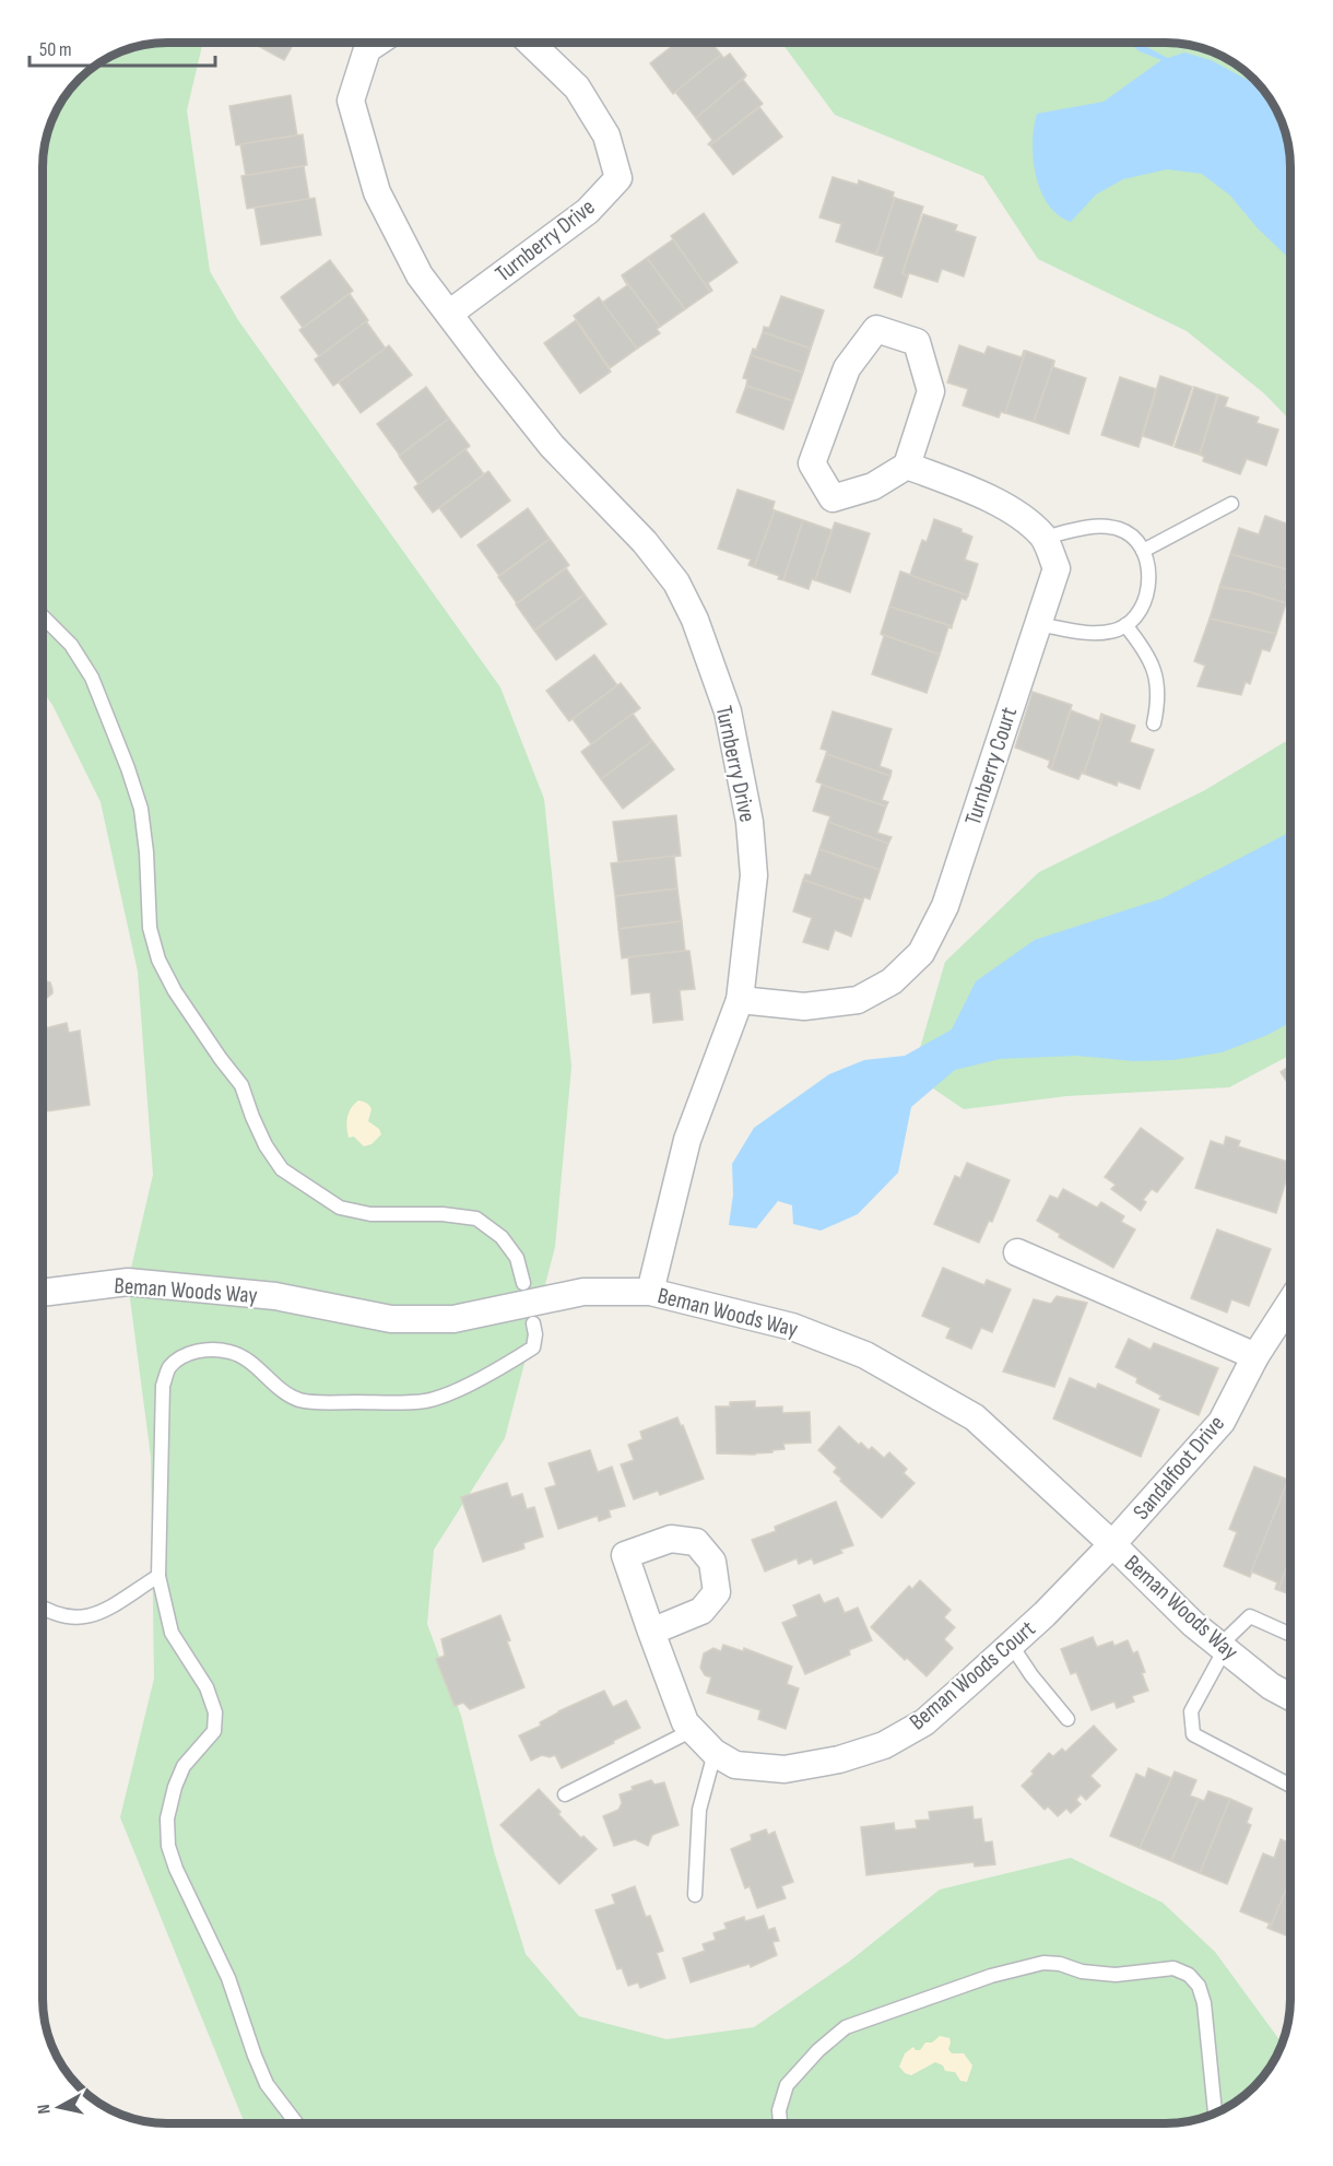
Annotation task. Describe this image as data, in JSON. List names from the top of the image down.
{
  "streets": {
    "street": [
      "Turnberry Drive",
      "Turnberry Court",
      "Beman Woods Way",
      "Sandalfoot Drive",
      "Beman Woods Court"
    ]
  },
  "crossings": [
    ["Turnberry Drive", "Turnberry Court"],
    ["Turnberry Drive", "Beman Woods Way"],
    ["Beman Woods Way", "Sandalfoot Drive"],
    ["Beman Woods Way", "Beman Woods Court"],
    ["Sandalfoot Drive", "Beman Woods Court"]
  ],
  "scale_bar": "50 m",
  "north": "left"
}
